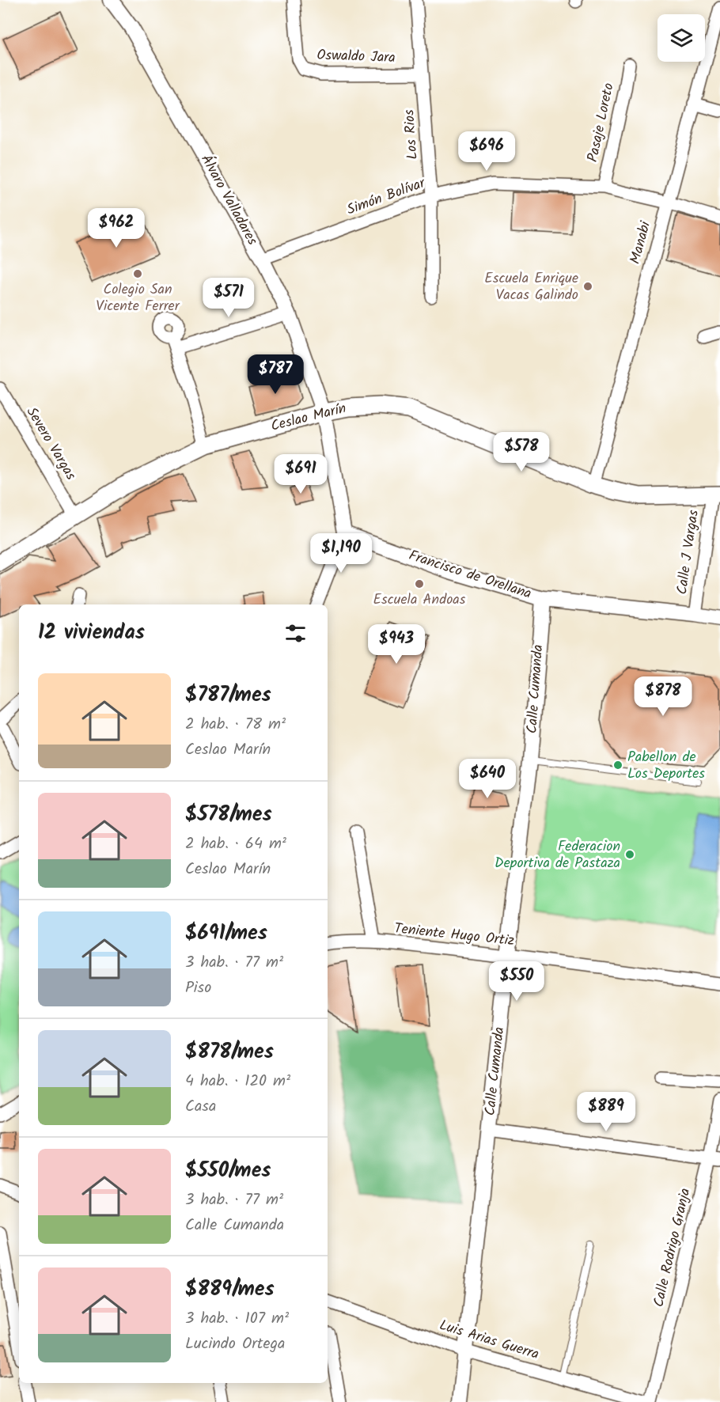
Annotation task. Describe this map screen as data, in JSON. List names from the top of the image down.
{
  "streets": {
    "main road": ["Ceslao Marín"],
    "street": [
      "Oswaldo Jara",
      "Pasaje Loreto",
      "Los Rios",
      "Simón Bolívar",
      "Álvaro Valladares",
      "Manabi",
      "Severo Vargas",
      "Calle J Vargas",
      "Francisco de Orellana",
      "Calle Cumanda",
      "Teniente Hugo Ortiz",
      "Calle Rodrigo Granja",
      "Luis Arias Guerra"
    ]
  },
  "crossings": [
    ["Oswaldo Jara", "Los Rios"],
    ["Pasaje Loreto", "Simón Bolívar"],
    ["Los Rios", "Simón Bolívar"],
    ["Simón Bolívar", "Álvaro Valladares"],
    ["Simón Bolívar", "Manabi"],
    ["Álvaro Valladares", "Ceslao Marín"],
    ["Manabi", "Ceslao Marín"],
    ["Ceslao Marín", "Severo Vargas"],
    ["Ceslao Marín", "Calle J Vargas"],
    ["Calle J Vargas", "Francisco de Orellana"],
    ["Francisco de Orellana", "Calle Cumanda"],
    ["Calle Cumanda", "Teniente Hugo Ortiz"],
    ["Calle Cumanda", "Luis Arias Guerra"]
  ],
  "places": [
    "Colegio San Vicente Ferrer",
    "Escuela Enrique Vacas Galindo",
    "Escuela Andoas",
    "Pabellon de Los Deportes",
    "Federacion Deportiva de Pastaza"
  ],
  "page": {
    "price": [
      "$696",
      "$962",
      "$571",
      "$787",
      "$578",
      "$691",
      "$1,190",
      "$943",
      "$878",
      "$640",
      "$550",
      "$889"
    ],
    "heading": "12 viviendas",
    "list": [
      {
        "name": "$787/mes",
        "note": "2 hab. · 78 m² · Ceslao Marín"
      },
      {
        "name": "$578/mes",
        "note": "2 hab. · 64 m² · Ceslao Marín"
      },
      {
        "name": "$691/mes",
        "note": "3 hab. · 77 m² · Piso"
      },
      {
        "name": "$878/mes",
        "note": "4 hab. · 120 m² · Casa"
      },
      {
        "name": "$550/mes",
        "note": "3 hab. · 77 m² · Calle Cumanda"
      },
      {
        "name": "$889/mes",
        "note": "3 hab. · 107 m² · Lucindo Ortega"
      }
    ]
  }
}
